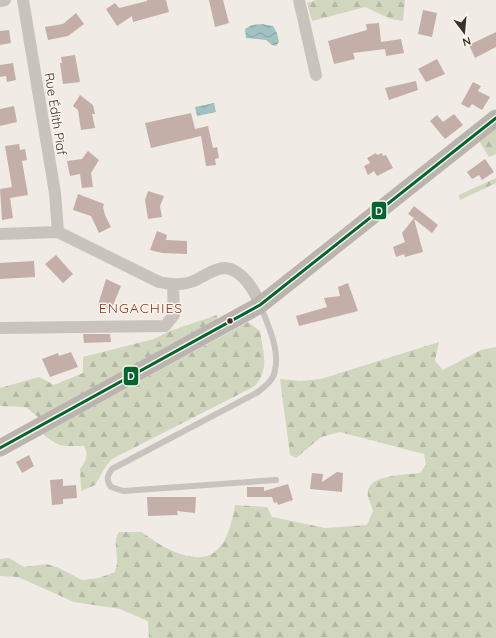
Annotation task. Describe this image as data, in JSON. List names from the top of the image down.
{
  "streets": {
    "street": ["Rue Édith Piaf"]
  },
  "districts": ["ENGACHIES"],
  "lines": ["transit line D"],
  "north": "bottom"
}
